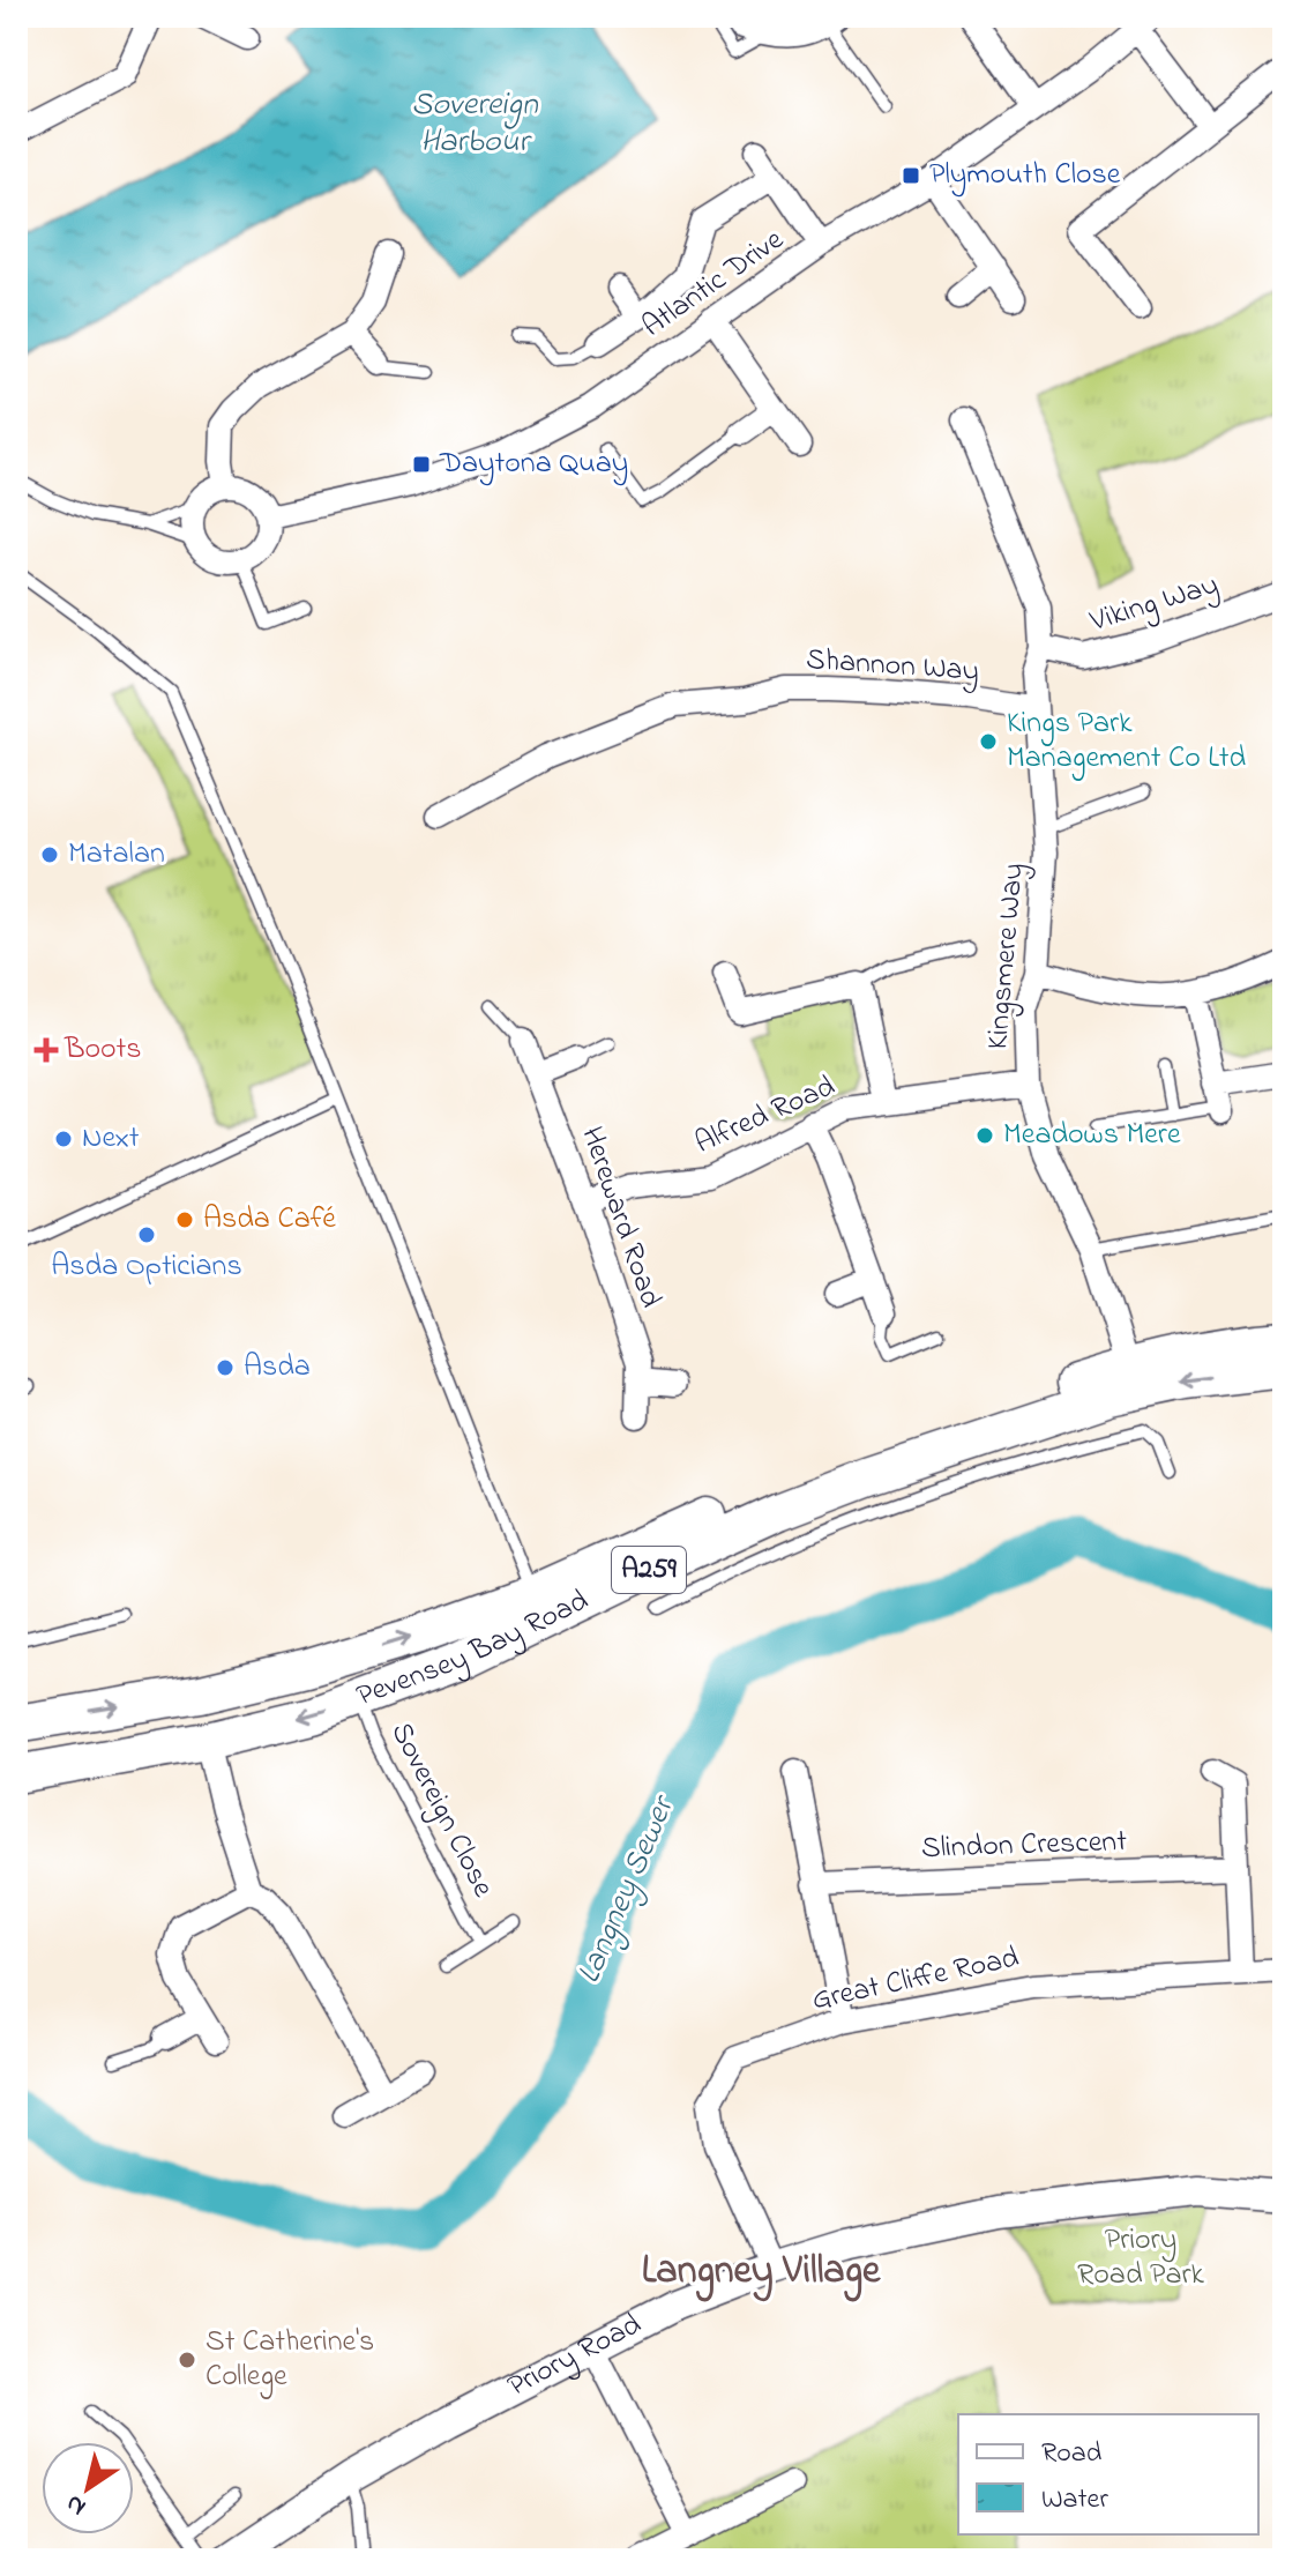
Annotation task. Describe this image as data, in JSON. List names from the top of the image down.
{
  "streets": {
    "main road": ["A259", "Pevensey Bay Road"],
    "street": [
      "Atlantic Drive",
      "Viking Way",
      "Shannon Way",
      "Kingsmere Way",
      "Alfred Road",
      "Hereward Road",
      "Slindon Crescent",
      "Great Cliffe Road",
      "Priory Road"
    ],
    "lane": ["Sovereign Close"]
  },
  "crossings": [
    ["Viking Way", "Kingsmere Way"],
    ["Shannon Way", "Kingsmere Way"],
    ["Kingsmere Way", "Alfred Road"],
    ["Kingsmere Way", "Pevensey Bay Road"],
    ["Alfred Road", "Hereward Road"],
    ["Pevensey Bay Road", "Sovereign Close"],
    ["Great Cliffe Road", "Priory Road"]
  ],
  "districts": ["Langney Village"],
  "water": ["Sovereign Harbour", "Langney Sewer"],
  "parks": ["Priory Road Park"],
  "places": {
    "transit": ["Plymouth Close", "Daytona Quay"],
    "other": [
      "Kings Park Management Co Ltd",
      "Matalan",
      "Meadows Mere",
      "Next",
      "Asda Café",
      "Asda Opticians",
      "Asda",
      "St Catherine's College"
    ],
    "health": ["Boots"]
  },
  "legend": ["Road", "Water"],
  "north": "bottom left"
}
